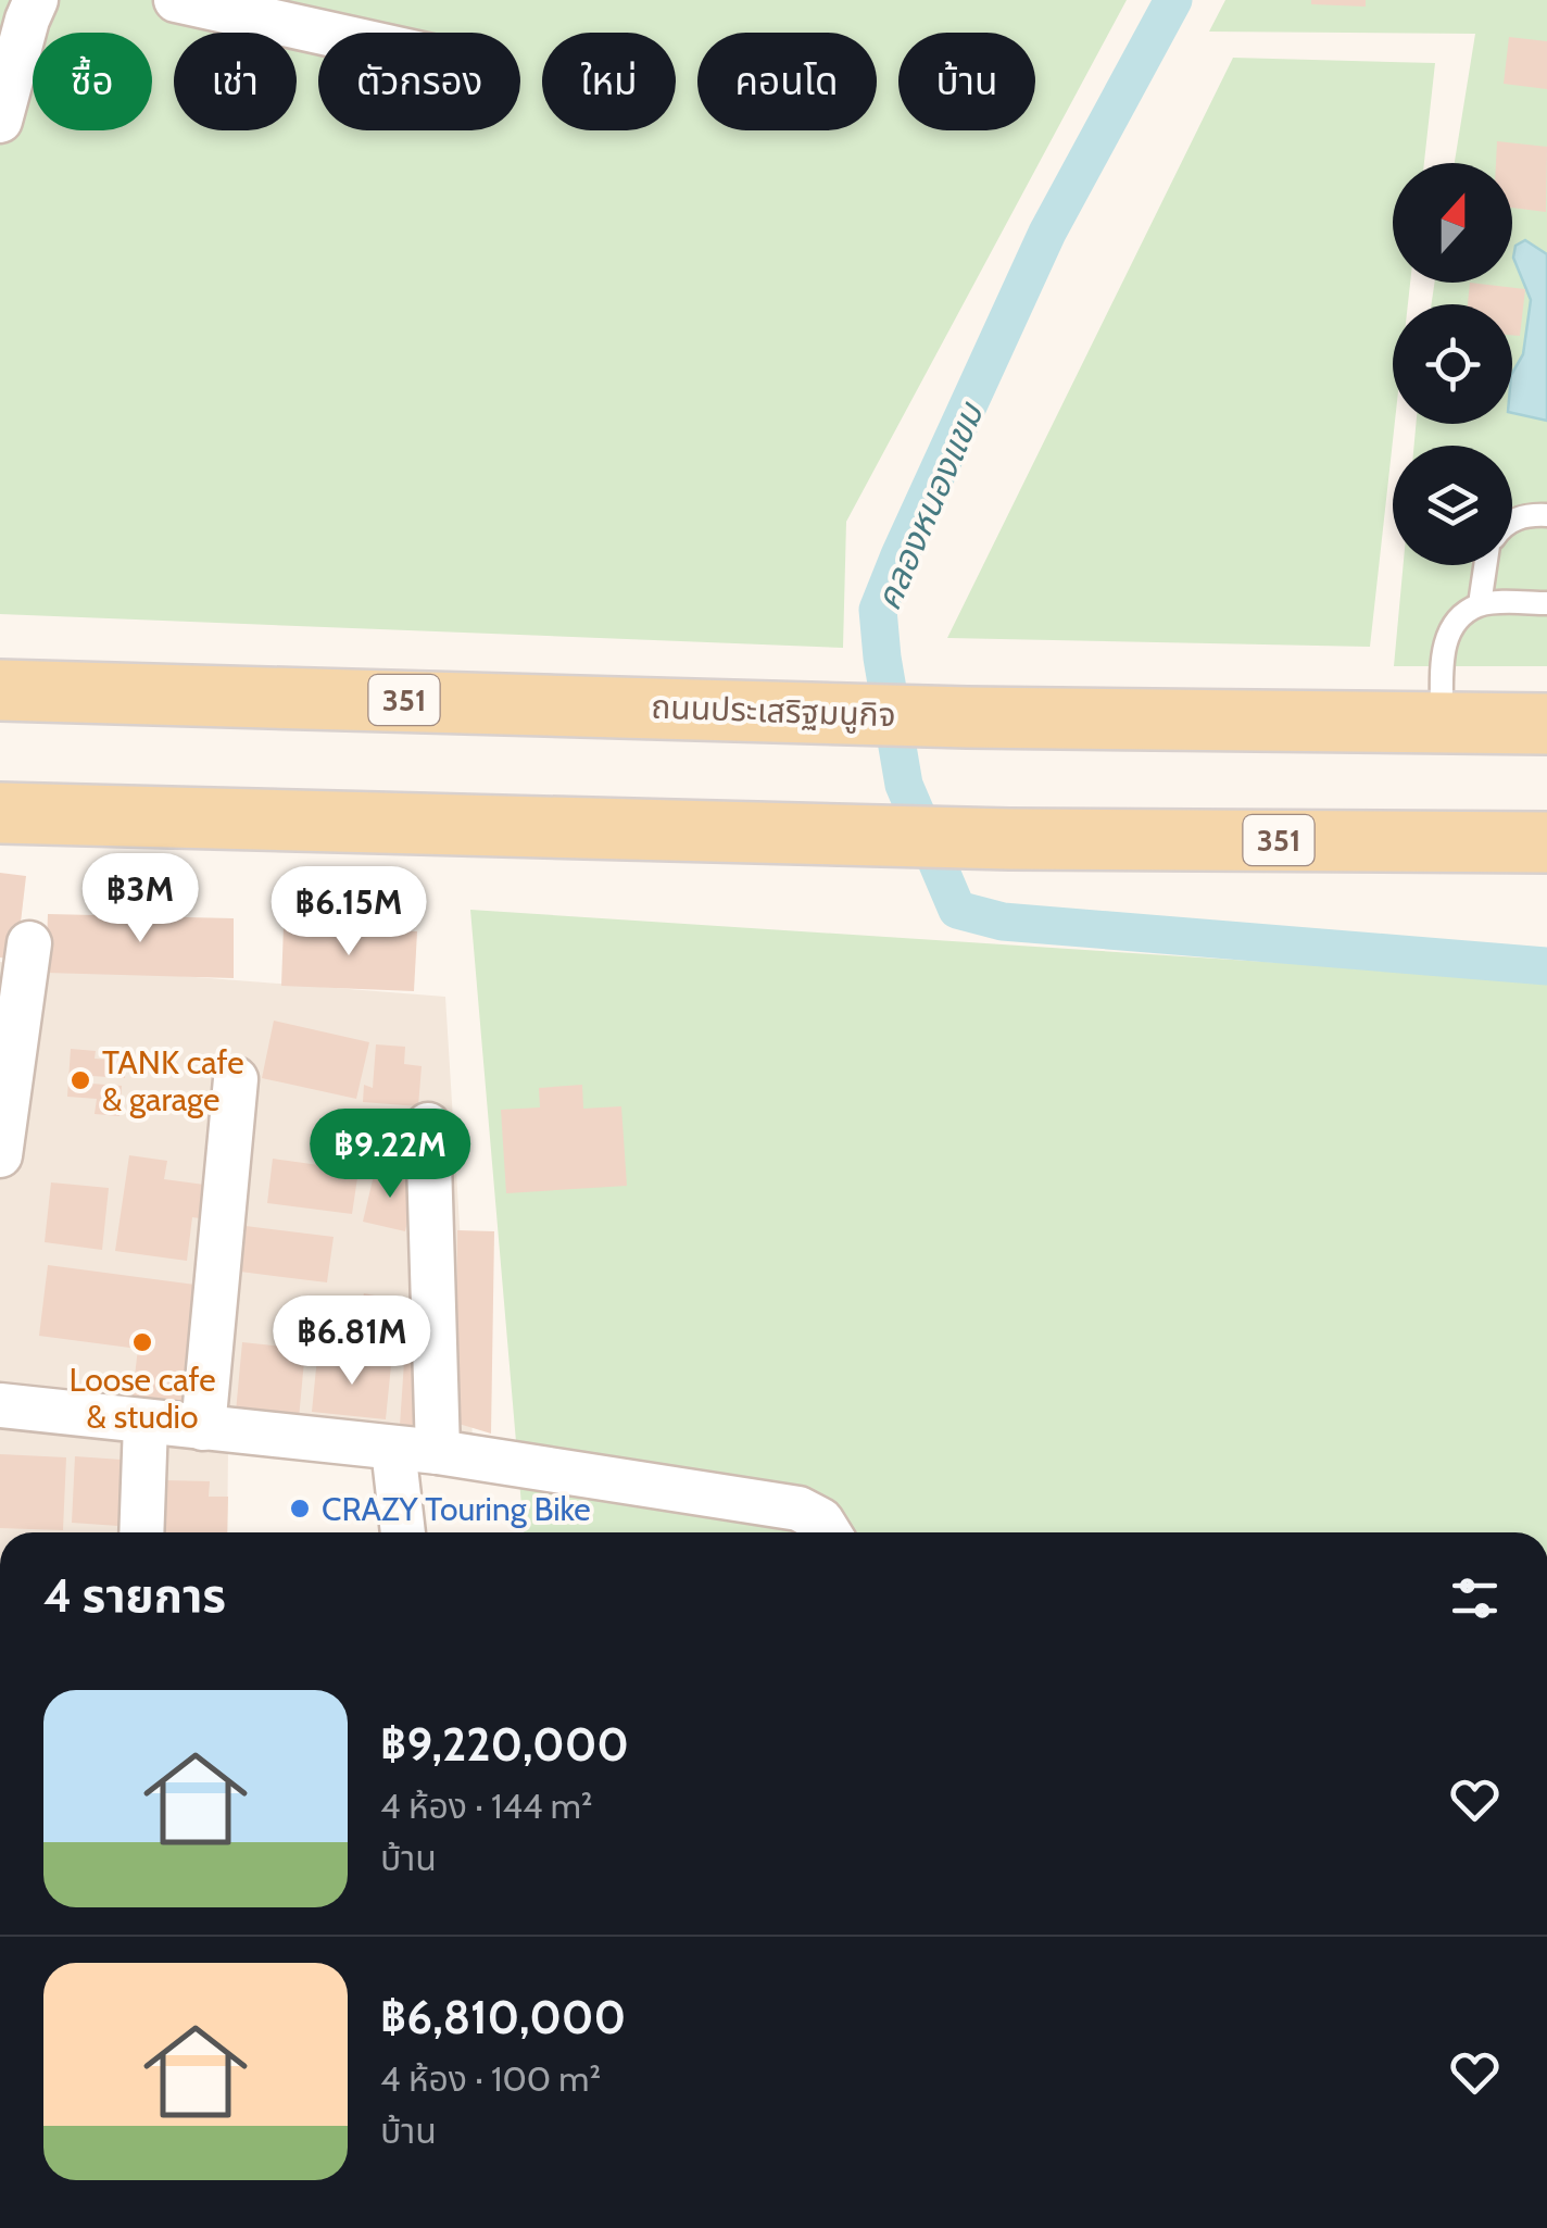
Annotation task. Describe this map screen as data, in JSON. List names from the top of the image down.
{
  "streets": {
    "main road": ["351", "ถนนประเสริฐมนูกิจ"]
  },
  "water": ["คลองหนองแขม"],
  "places": ["TANK cafe & garage", "Loose cafe & studio", "CRAZY Touring Bike"],
  "north": "top",
  "page": {
    "chip": [
      "ซื้อ",
      "เช่า",
      "ตัวกรอง",
      "ใหม่",
      "คอนโด",
      "บ้าน"
    ],
    "price": [
      "฿3M",
      "฿6.15M",
      "฿9.22M",
      "฿6.81M"
    ],
    "heading": "4 รายการ",
    "list": [
      {
        "name": "฿9,220,000",
        "note": "4 ห้อง · 144 m² · บ้าน"
      },
      {
        "name": "฿6,810,000",
        "note": "4 ห้อง · 100 m² · บ้าน"
      }
    ]
  }
}
